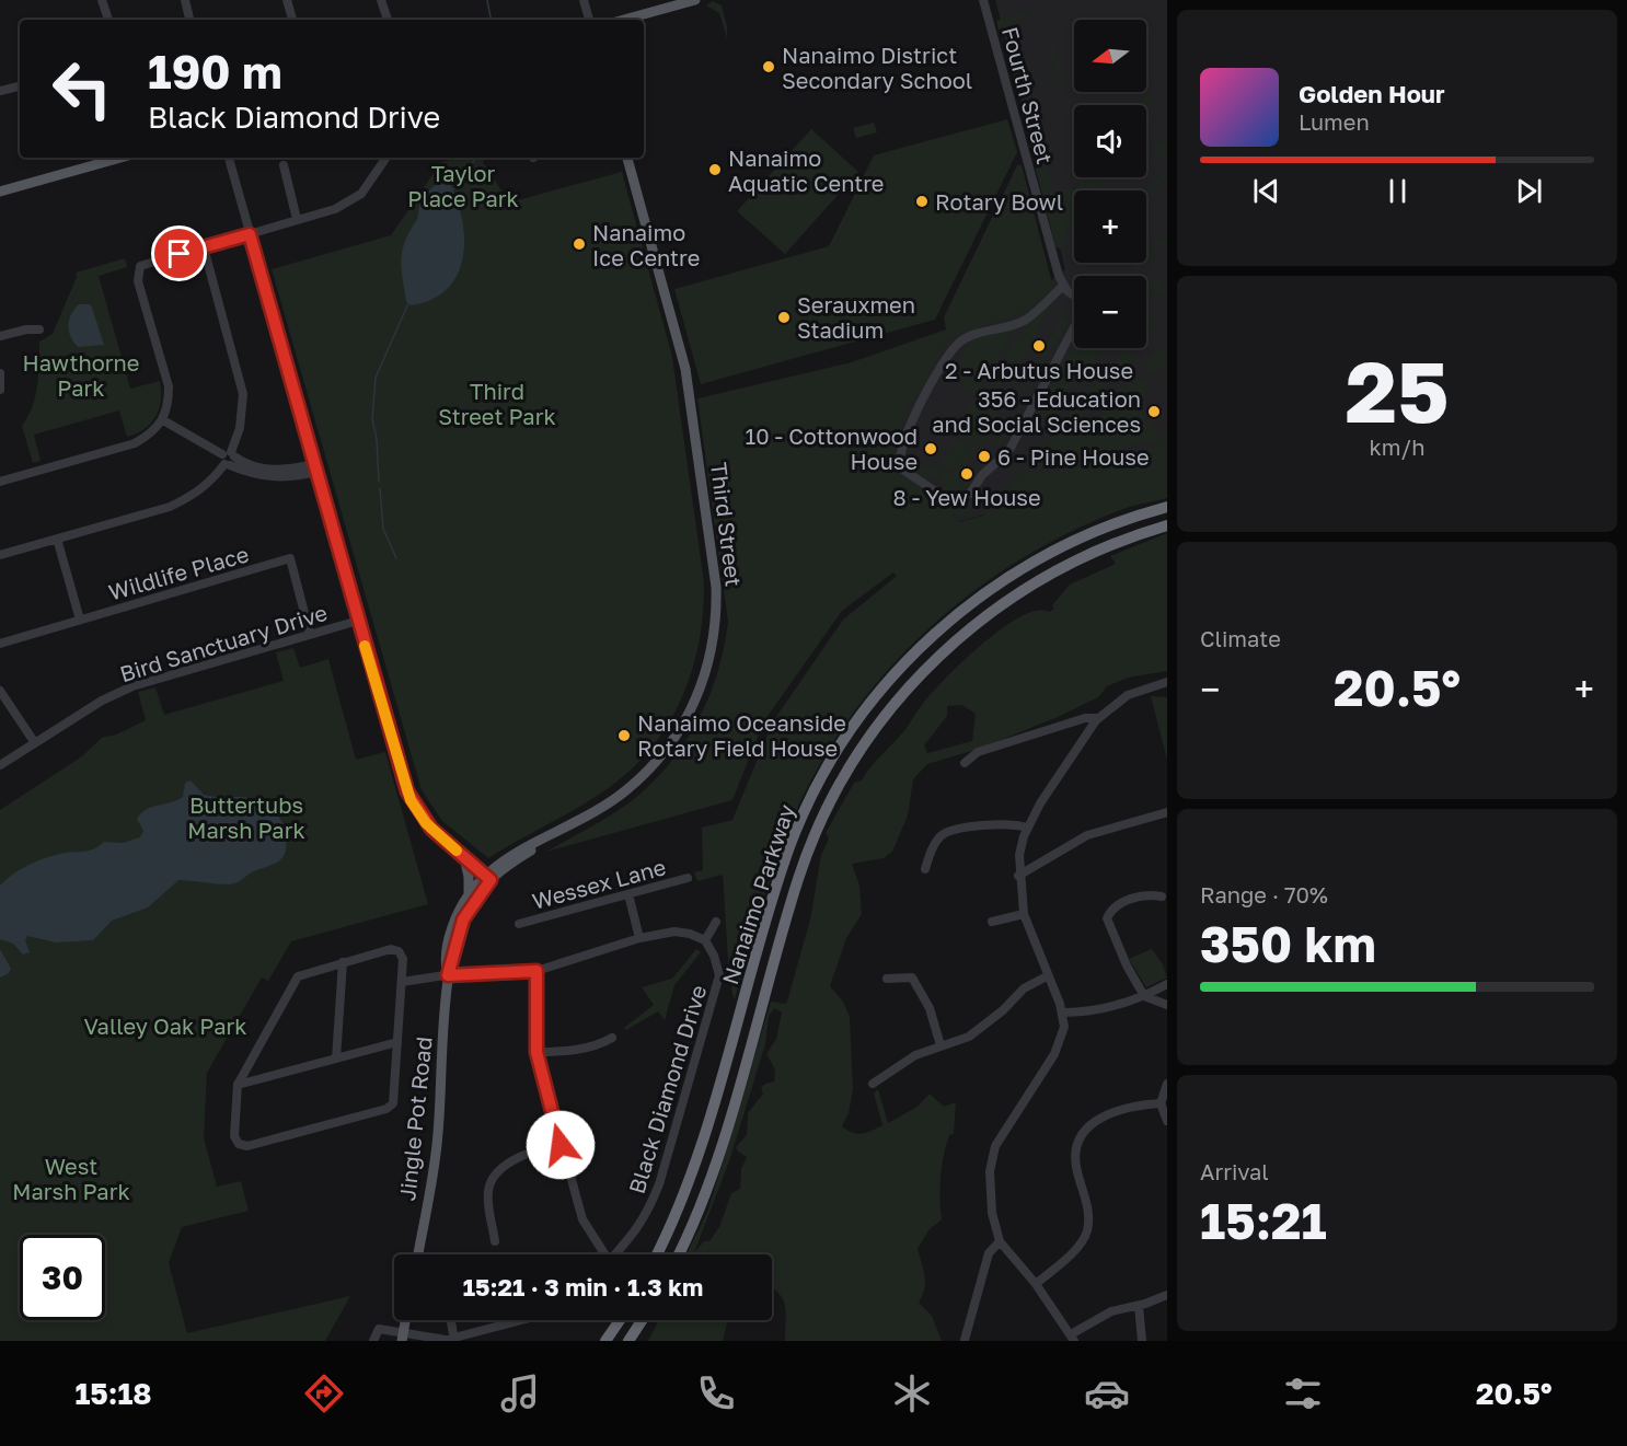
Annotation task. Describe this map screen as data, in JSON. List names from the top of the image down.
{
  "streets": {
    "highway": ["Nanaimo Parkway"],
    "main road": ["Third Street", "Jingle Pot Road"],
    "street": [
      "Fourth Street",
      "Wildlife Place",
      "Bird Sanctuary Drive",
      "Wessex Lane",
      "Black Diamond Drive"
    ]
  },
  "crossings": [
    ["Third Street", "Jingle Pot Road"],
    ["Wildlife Place", "Bird Sanctuary Drive"]
  ],
  "parks": [
    "Taylor Place Park",
    "Hawthorne Park",
    "Third Street Park",
    "Buttertubs Marsh Park",
    "Valley Oak Park",
    "West Marsh Park"
  ],
  "places": [
    "Nanaimo District Secondary School",
    "Nanaimo Aquatic Centre",
    "Rotary Bowl",
    "Nanaimo Ice Centre",
    "Serauxmen Stadium",
    "2 - Arbutus House",
    "356 - Education and Social Sciences",
    "10 - Cottonwood House",
    "6 - Pine House",
    "8 - Yew House",
    "Nanaimo Oceanside Rotary Field House"
  ],
  "north": "left",
  "page": {
    "map_buttons": ["+", "−"],
    "turn": ["190 m", "Black Diamond Drive"],
    "song": ["Golden Hour", "Lumen"],
    "tile": [
      ["25", "km/h"],
      "Climate",
      ["Range · 70%", "350 km"],
      ["Arrival", "15:21"]
    ],
    "heat": ["−", "20.5°", "+"],
    "limit": "30",
    "trip": "15:21 · 3 min · 1.3 km",
    "tabs": ["15:18", "20.5°"]
  }
}
